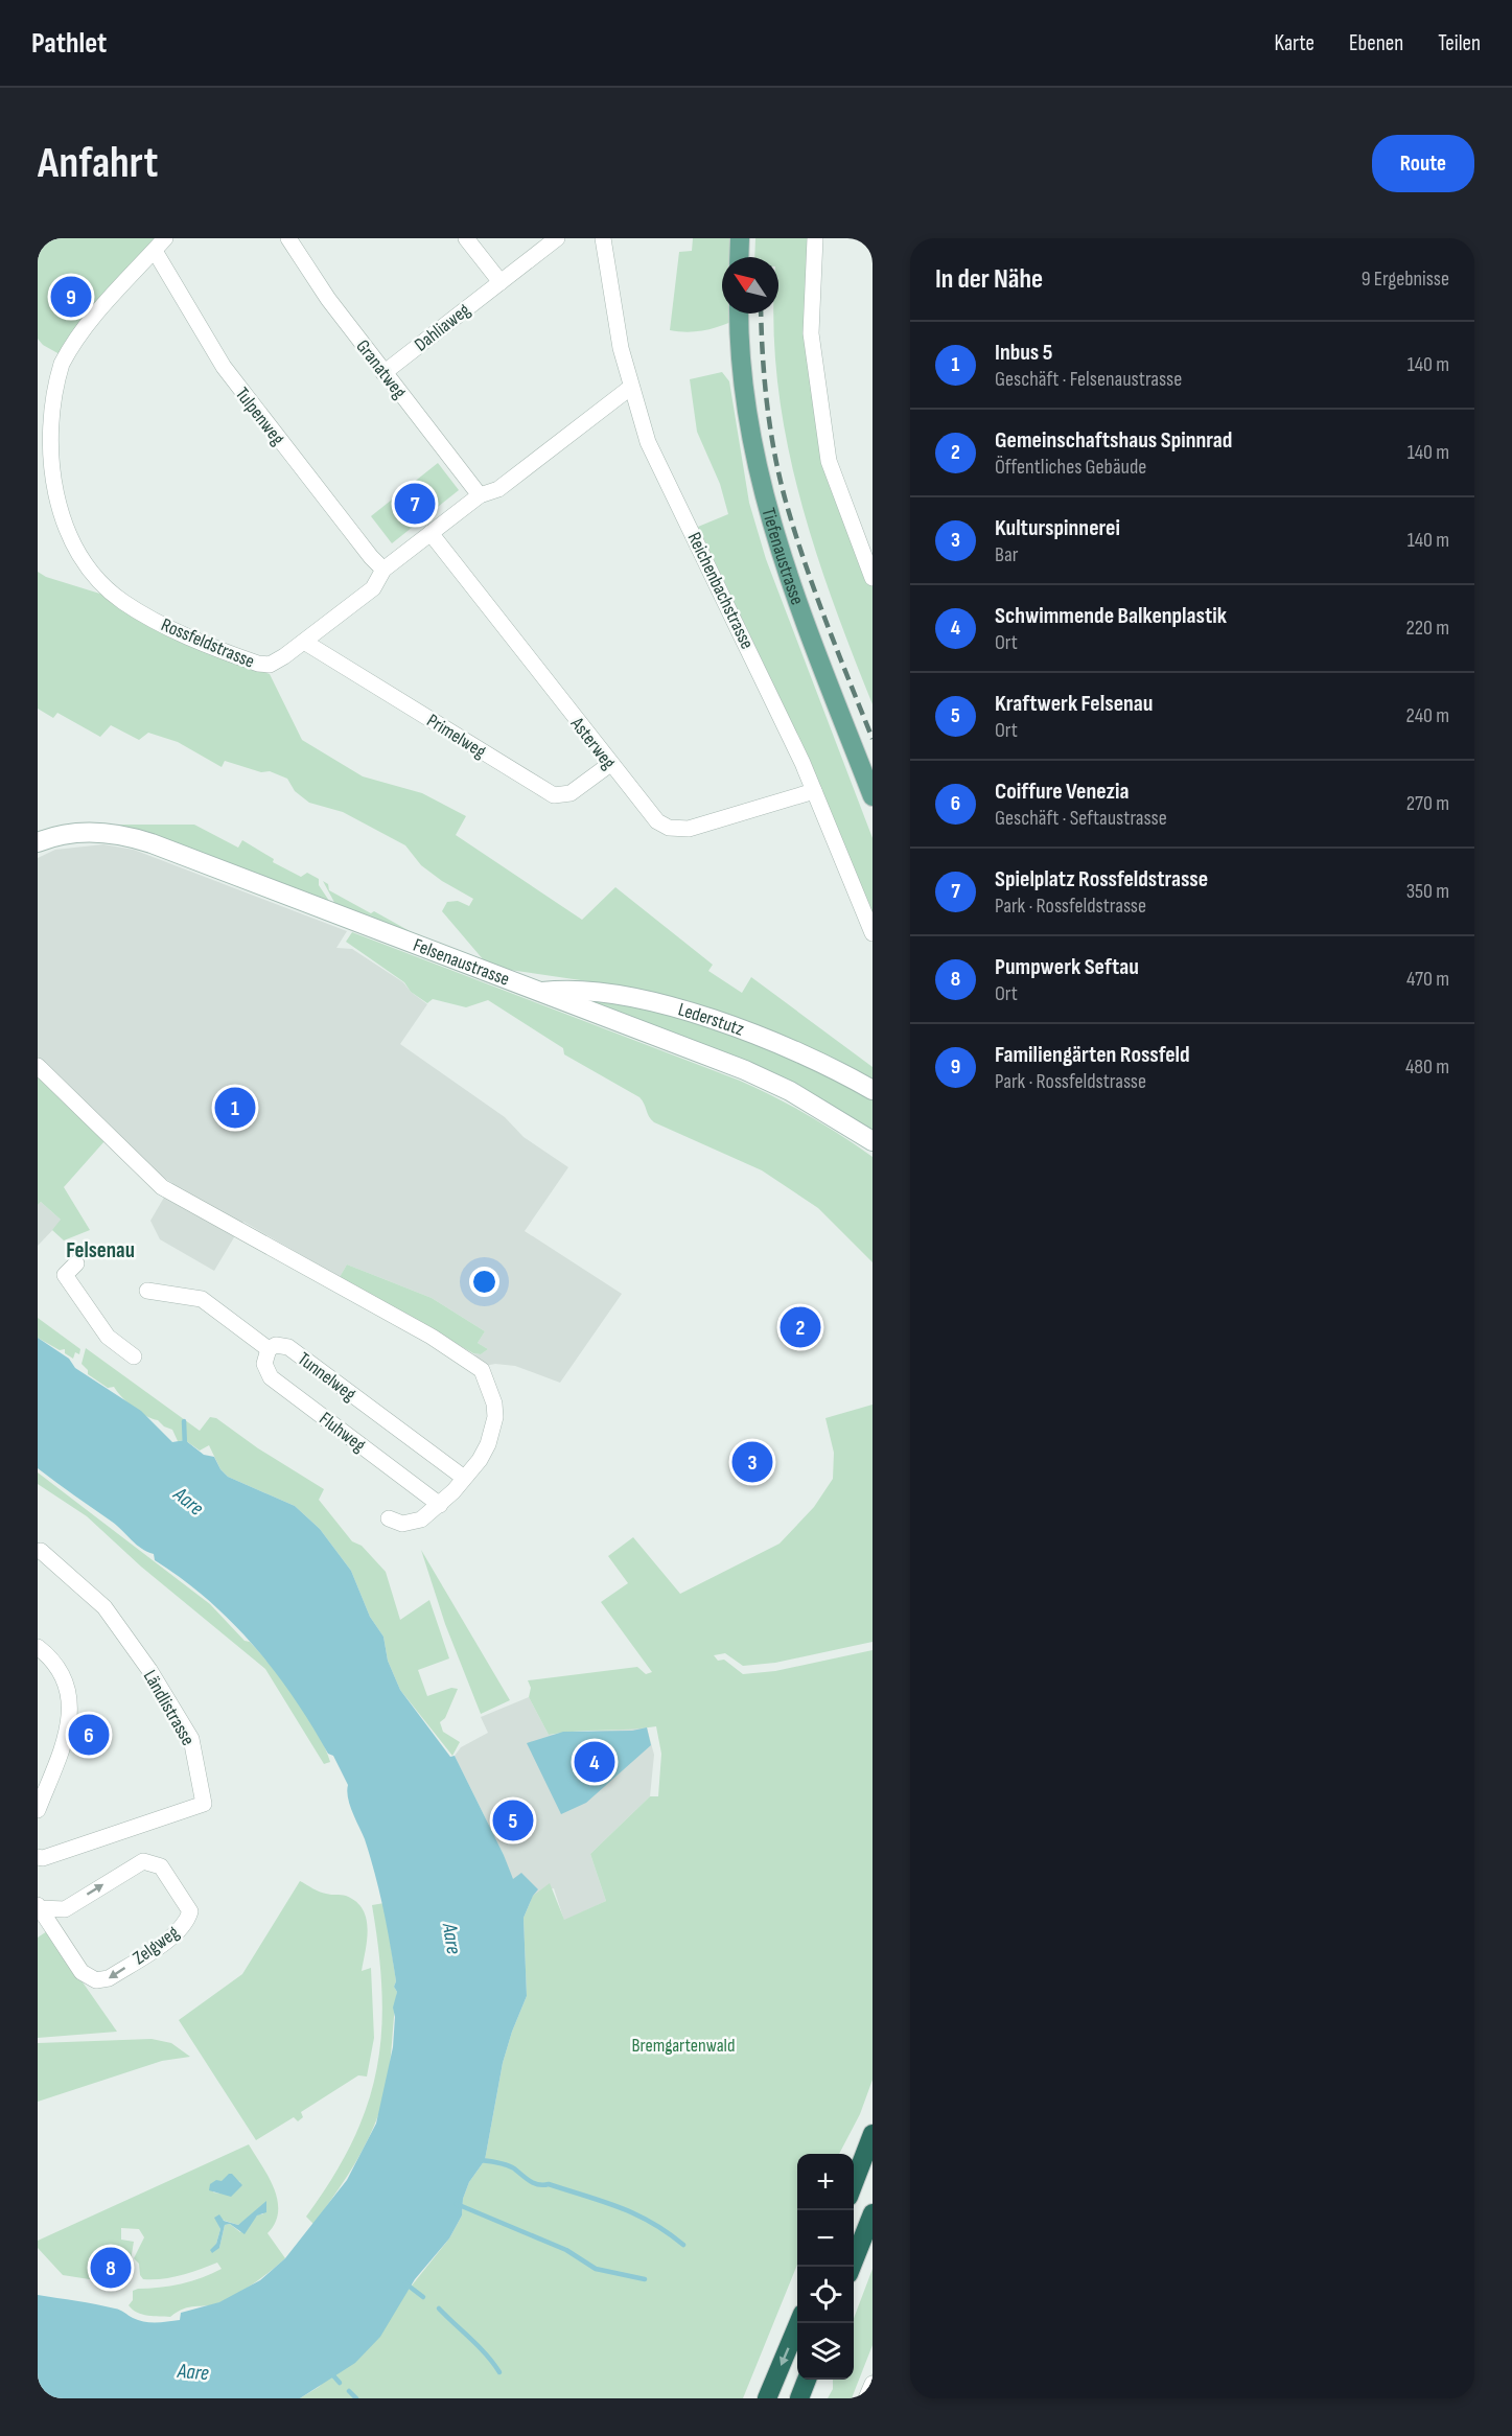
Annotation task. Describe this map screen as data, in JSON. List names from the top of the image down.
{
  "streets": {
    "main road": ["Tiefenaustrasse"],
    "street": [
      "Dahliaweg",
      "Granatweg",
      "Tulpenweg",
      "Reichenbachstrasse",
      "Rossfeldstrasse",
      "Primelweg",
      "Asterweg",
      "Felsenaustrasse",
      "Lederstutz",
      "Tunnelweg",
      "Fluhweg",
      "Ländlistrasse",
      "Zelgweg"
    ]
  },
  "crossings": [
    ["Dahliaweg", "Granatweg"],
    ["Granatweg", "Rossfeldstrasse"],
    ["Tulpenweg", "Rossfeldstrasse"],
    ["Reichenbachstrasse", "Rossfeldstrasse"],
    ["Reichenbachstrasse", "Asterweg"],
    ["Rossfeldstrasse", "Primelweg"],
    ["Rossfeldstrasse", "Asterweg"],
    ["Primelweg", "Asterweg"],
    ["Felsenaustrasse", "Lederstutz"],
    ["Tunnelweg", "Fluhweg"]
  ],
  "districts": ["Felsenau"],
  "water": ["Aare"],
  "parks": ["Bremgartenwald"],
  "north": "top left",
  "page": {
    "header": "Pathlet",
    "nav": ["Karte", "Ebenen", "Teilen"],
    "buttons": "Route",
    "title": "Anfahrt",
    "heading": ["In der Nähe", "9 Ergebnisse"],
    "pins": [
      "9",
      "7",
      "1",
      "2",
      "3",
      "6",
      "4",
      "5",
      "8"
    ],
    "list": [
      {
        "mark": "1",
        "name": "Inbus 5",
        "note": "Geschäft · Felsenaustrasse",
        "value": "140 m"
      },
      {
        "mark": "2",
        "name": "Gemeinschaftshaus Spinnrad",
        "note": "Öffentliches Gebäude",
        "value": "140 m"
      },
      {
        "mark": "3",
        "name": "Kulturspinnerei",
        "note": "Bar",
        "value": "140 m"
      },
      {
        "mark": "4",
        "name": "Schwimmende Balkenplastik",
        "note": "Ort",
        "value": "220 m"
      },
      {
        "mark": "5",
        "name": "Kraftwerk Felsenau",
        "note": "Ort",
        "value": "240 m"
      },
      {
        "mark": "6",
        "name": "Coiffure Venezia",
        "note": "Geschäft · Seftaustrasse",
        "value": "270 m"
      },
      {
        "mark": "7",
        "name": "Spielplatz Rossfeldstrasse",
        "note": "Park · Rossfeldstrasse",
        "value": "350 m"
      },
      {
        "mark": "8",
        "name": "Pumpwerk Seftau",
        "note": "Ort",
        "value": "470 m"
      },
      {
        "mark": "9",
        "name": "Familiengärten Rossfeld",
        "note": "Park · Rossfeldstrasse",
        "value": "480 m"
      }
    ],
    "map_buttons": ["+", "−"]
  }
}
